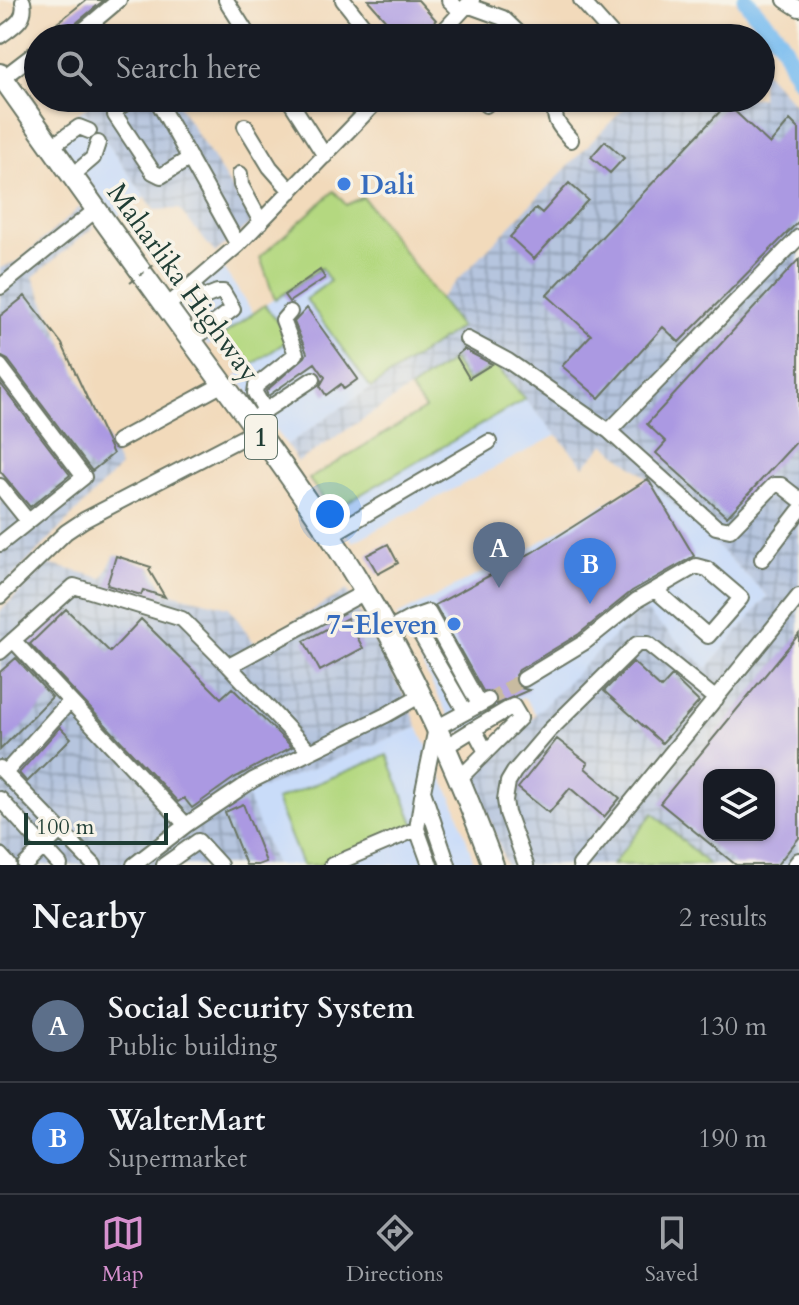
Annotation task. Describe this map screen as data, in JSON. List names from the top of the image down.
{
  "streets": {
    "highway": ["Maharlika Highway", "1"]
  },
  "places": ["Dali", "7-Eleven"],
  "scale_bar": "100 m",
  "page": {
    "search": "Search here",
    "pins": ["A", "B"],
    "scale": "100 m",
    "heading": ["Nearby", "2 results"],
    "list": [
      {
        "mark": "A",
        "name": "Social Security System",
        "note": "Public building",
        "value": "130 m"
      },
      {
        "mark": "B",
        "name": "WalterMart",
        "note": "Supermarket",
        "value": "190 m"
      }
    ],
    "nav": ["Map", "Directions", "Saved"]
  }
}
